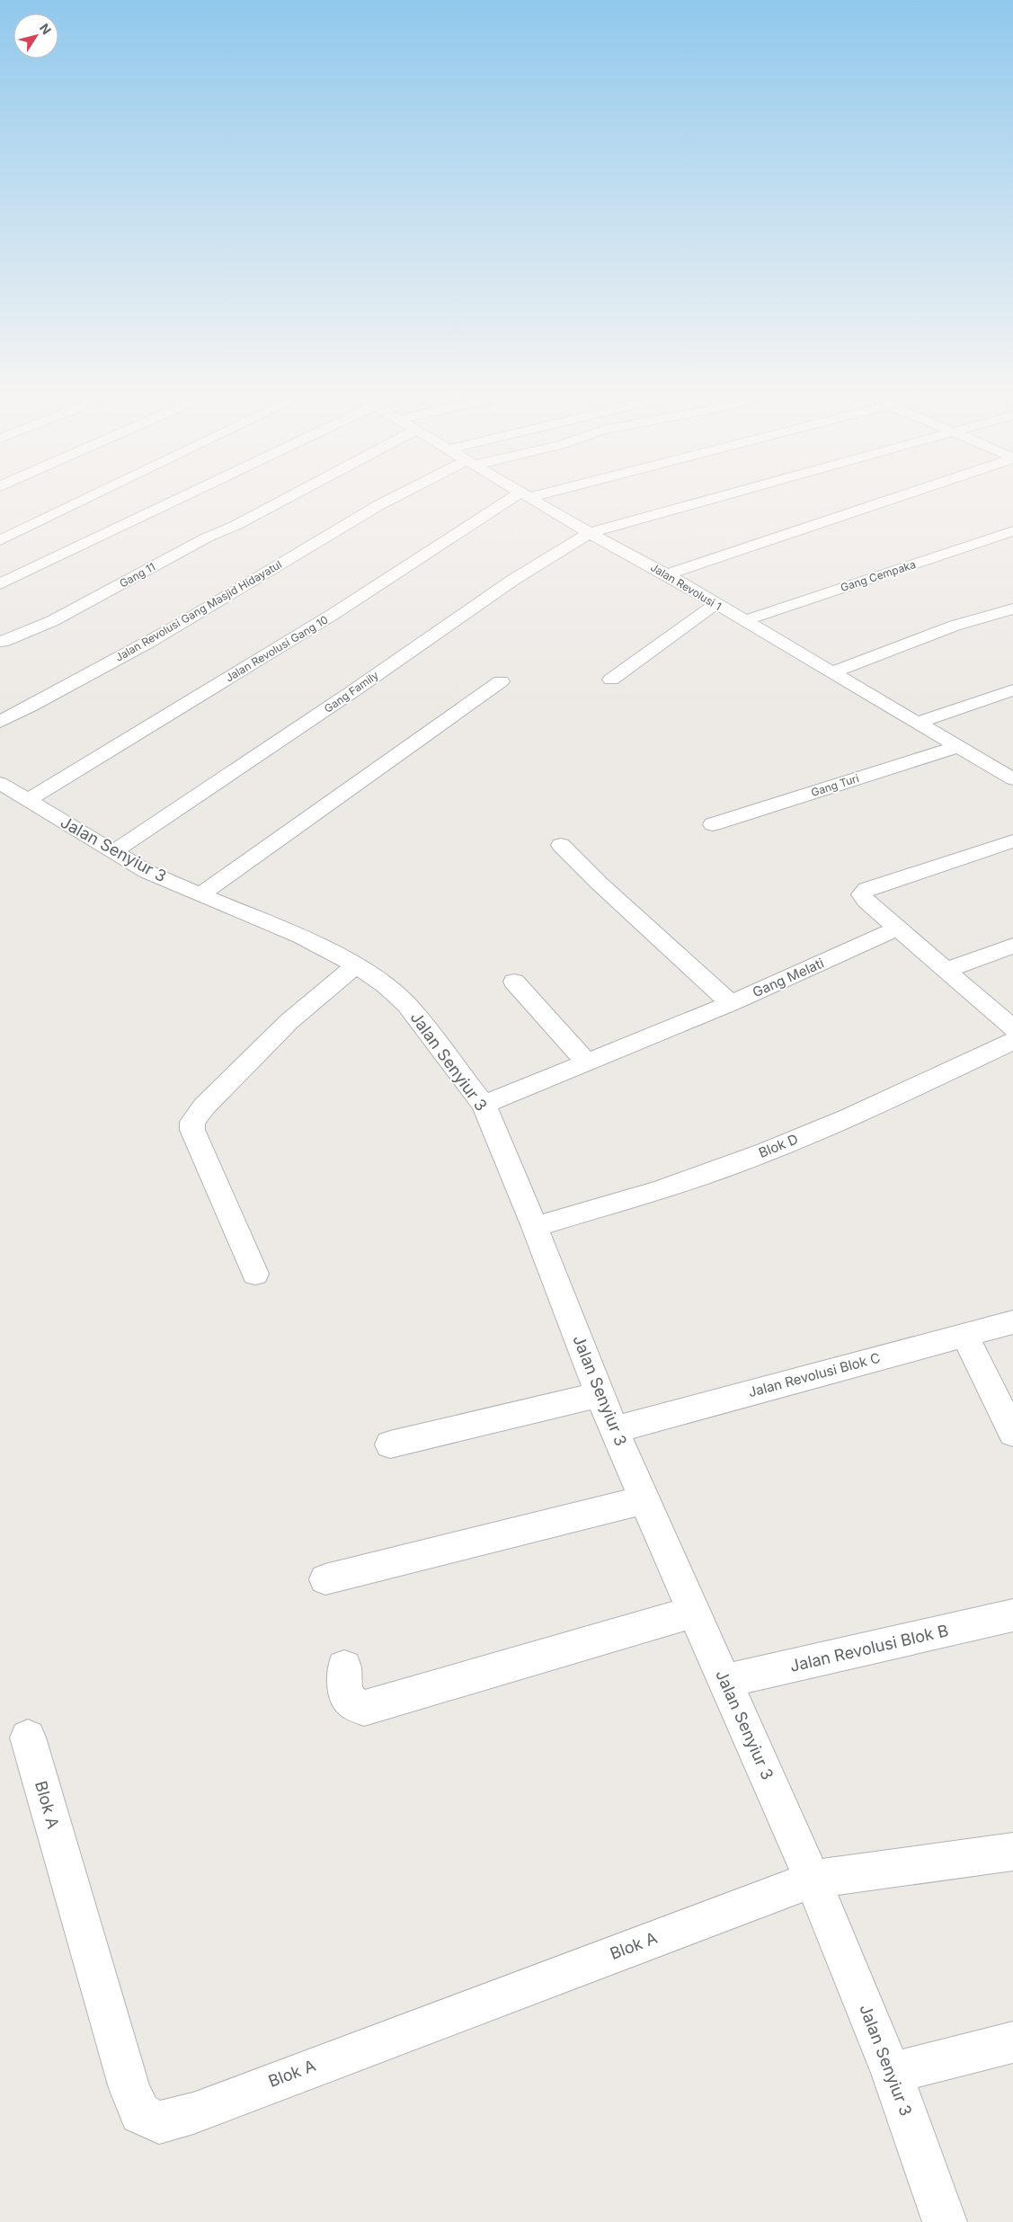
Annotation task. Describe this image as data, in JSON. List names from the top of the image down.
{
  "streets": {
    "street": [
      "Gang 11",
      "Gang Cempaka",
      "Jalan Revolusi 1",
      "Jalan Revolusi Gang Masjid Hidayatul",
      "Jalan Revolusi Gang 10",
      "Gang Family",
      "Gang Turi",
      "Jalan Senyiur 3",
      "Gang Melati",
      "Blok D",
      "Jalan Revolusi Blok C",
      "Jalan Revolusi Blok B",
      "Blok A"
    ]
  },
  "crossings": [
    ["Gang Cempaka", "Jalan Revolusi 1"],
    ["Jalan Revolusi 1", "Gang Family"],
    ["Jalan Revolusi 1", "Gang Turi"],
    ["Jalan Revolusi Gang 10", "Jalan Senyiur 3"],
    ["Gang Family", "Jalan Senyiur 3"],
    ["Jalan Senyiur 3", "Gang Melati"],
    ["Jalan Senyiur 3", "Blok D"],
    ["Jalan Senyiur 3", "Jalan Revolusi Blok C"],
    ["Jalan Senyiur 3", "Jalan Revolusi Blok B"],
    ["Jalan Senyiur 3", "Blok A"]
  ],
  "north": "top right"
}
